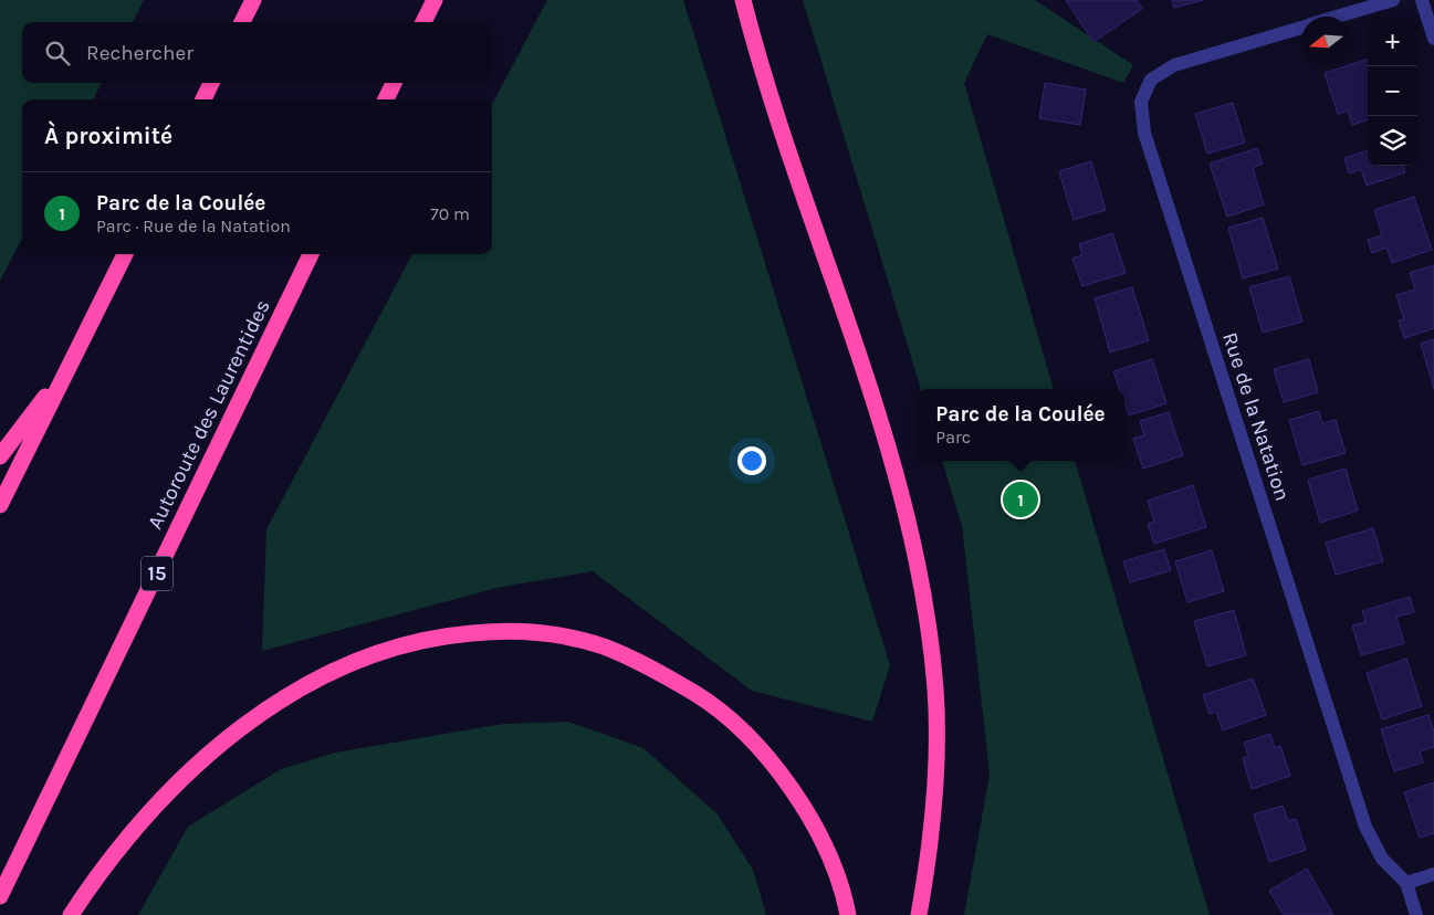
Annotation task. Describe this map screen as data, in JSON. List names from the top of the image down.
{
  "streets": {
    "highway": ["Autoroute des Laurentides", "15"],
    "street": ["Rue de la Natation"]
  },
  "north": "left",
  "page": {
    "map_buttons": ["+", "−"],
    "search": "Rechercher",
    "heading": "À proximité",
    "list": [
      {
        "mark": "1",
        "name": "Parc de la Coulée",
        "note": "Parc · Rue de la Natation",
        "value": "70 m"
      }
    ],
    "popup": ["Parc de la Coulée", "Parc"],
    "pins": "1"
  }
}
